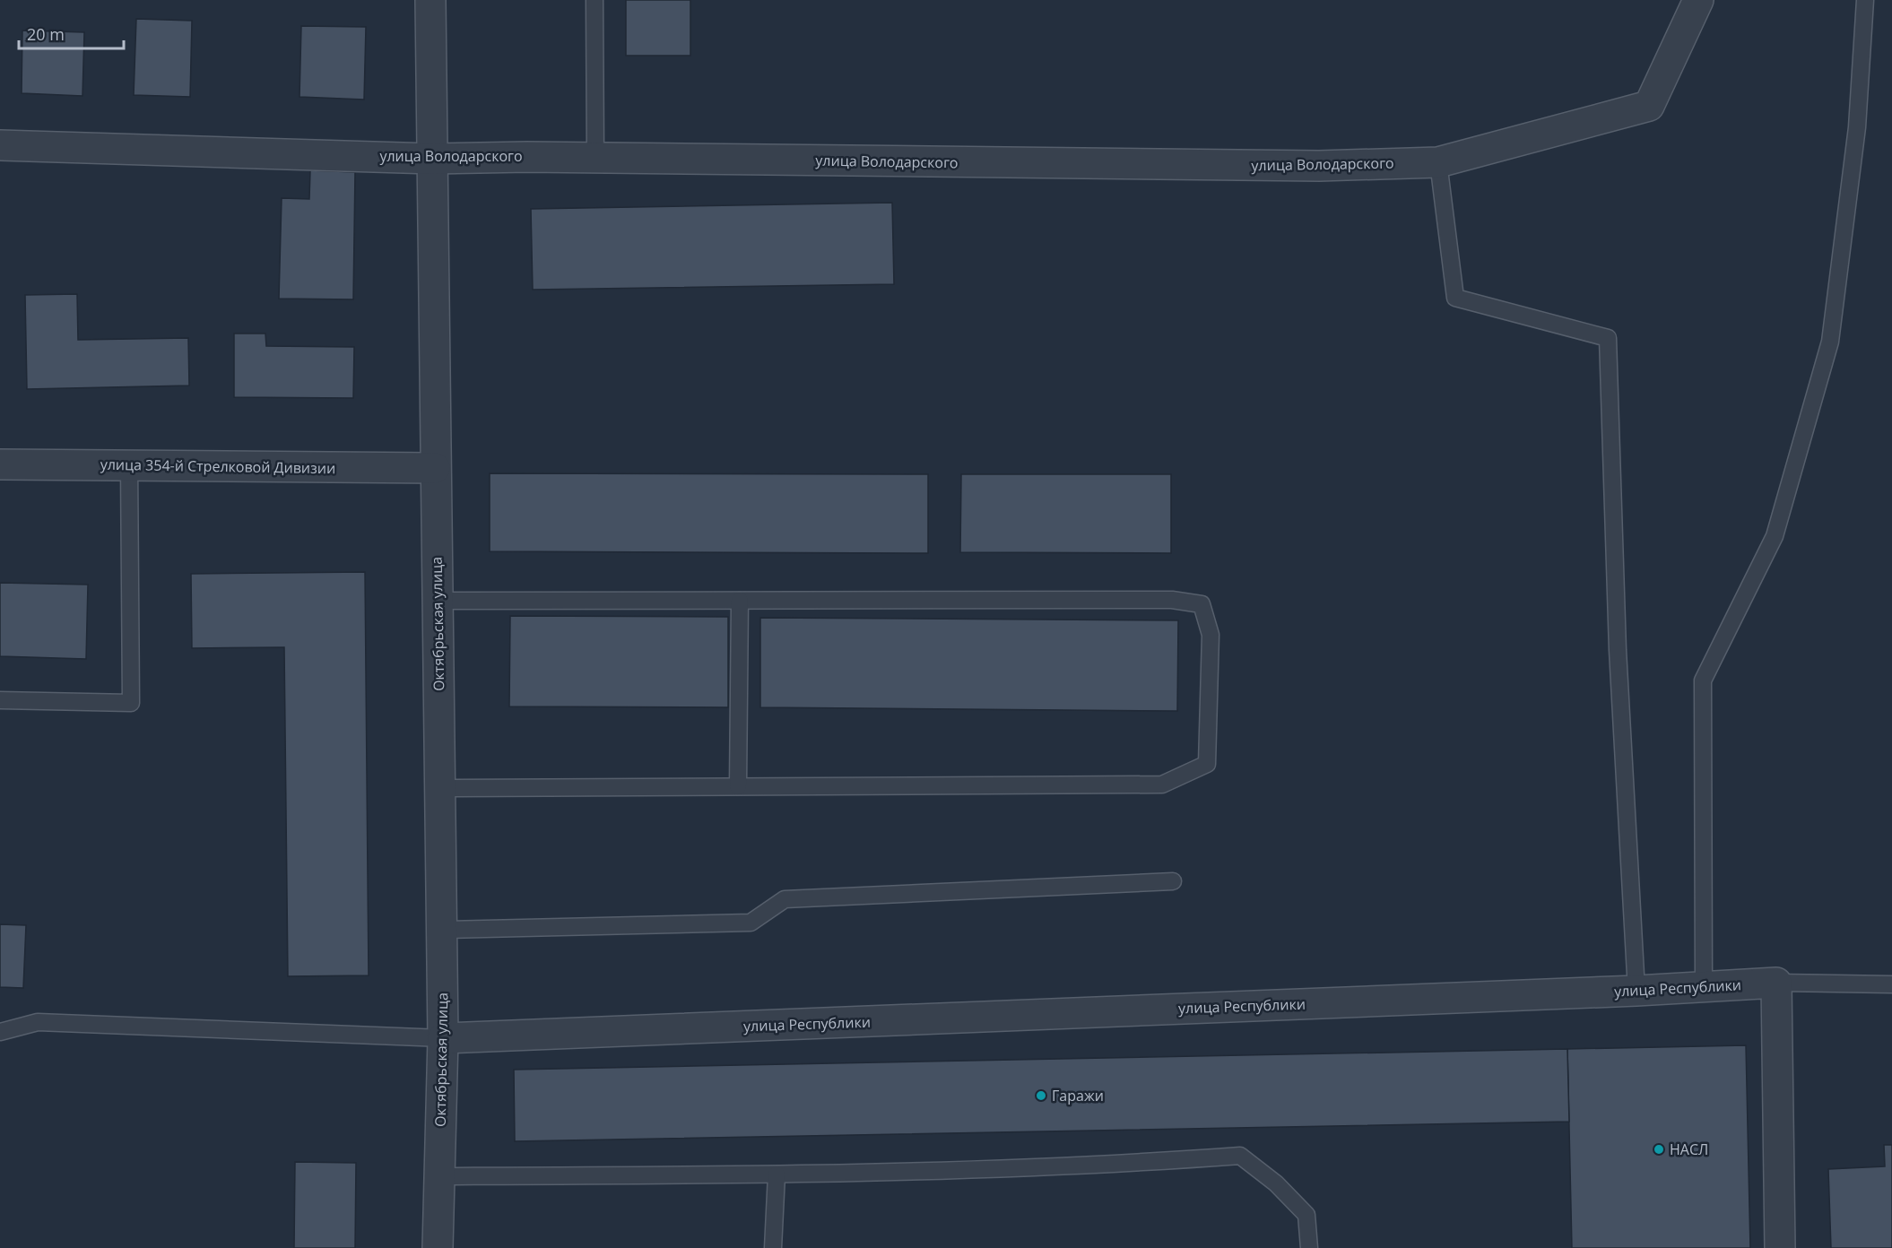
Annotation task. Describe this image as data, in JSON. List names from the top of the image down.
{
  "streets": {
    "street": [
      "улица Володарского",
      "улица 354-й Стрелковой Дивизии",
      "Октябрьская улица",
      "улица Республики"
    ]
  },
  "crossings": [
    ["улица Володарского", "Октябрьская улица"],
    ["улица 354-й Стрелковой Дивизии", "Октябрьская улица"],
    ["Октябрьская улица", "улица Республики"]
  ],
  "places": ["Гаражи", "НАСЛ"],
  "scale_bar": "20 m"
}
